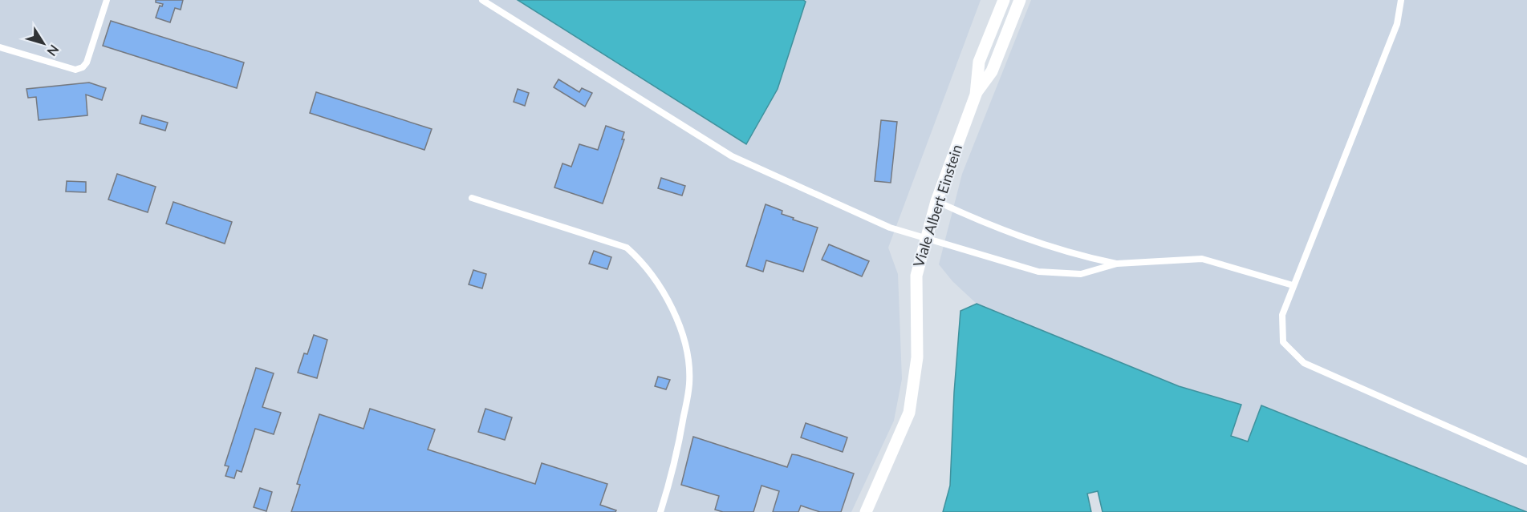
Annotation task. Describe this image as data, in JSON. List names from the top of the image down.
{
  "streets": {
    "street": ["Viale Albert Einstein"]
  },
  "north": "bottom right"
}
